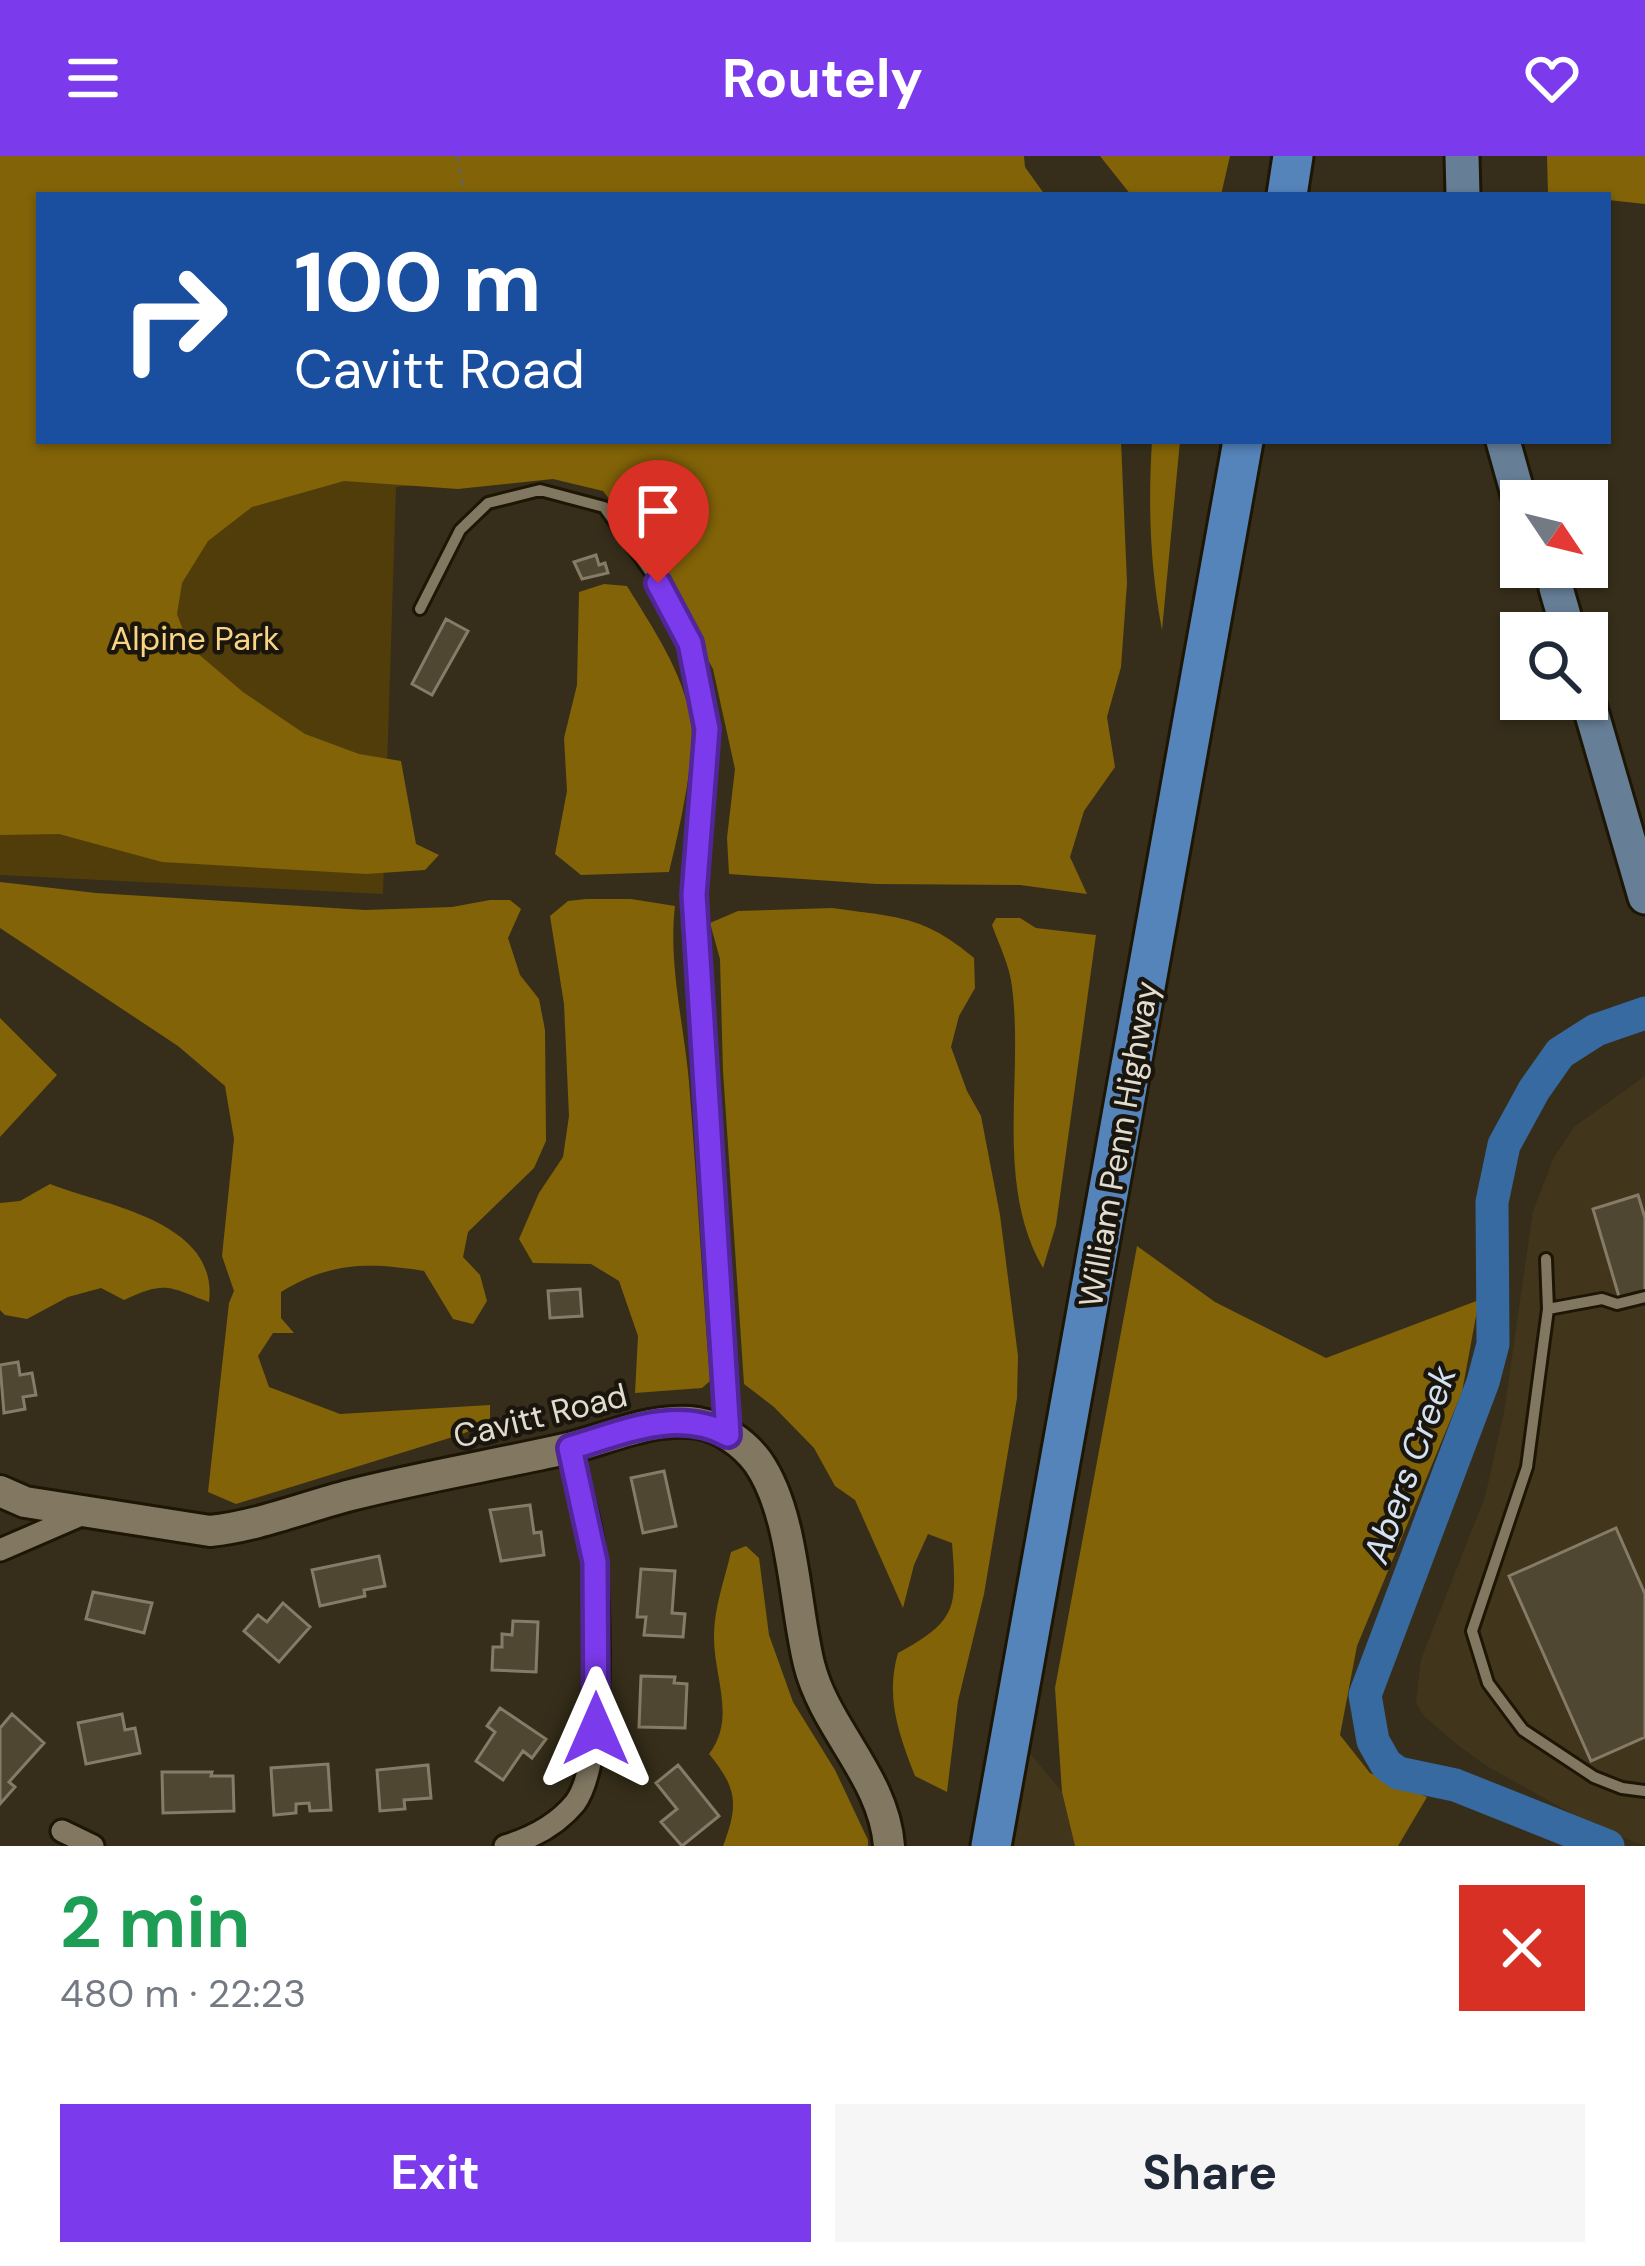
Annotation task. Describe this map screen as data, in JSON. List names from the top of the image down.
{
  "streets": {
    "highway": ["William Penn Highway"],
    "street": ["Cavitt Road"]
  },
  "water": ["Abers Creek"],
  "parks": ["Alpine Park"],
  "north": "bottom right",
  "page": {
    "header": "Routely",
    "turn": ["100 m", "Cavitt Road"],
    "heading": ["2 min", "480 m · 22:23"],
    "buttons": ["Exit", "Share"]
  }
}
